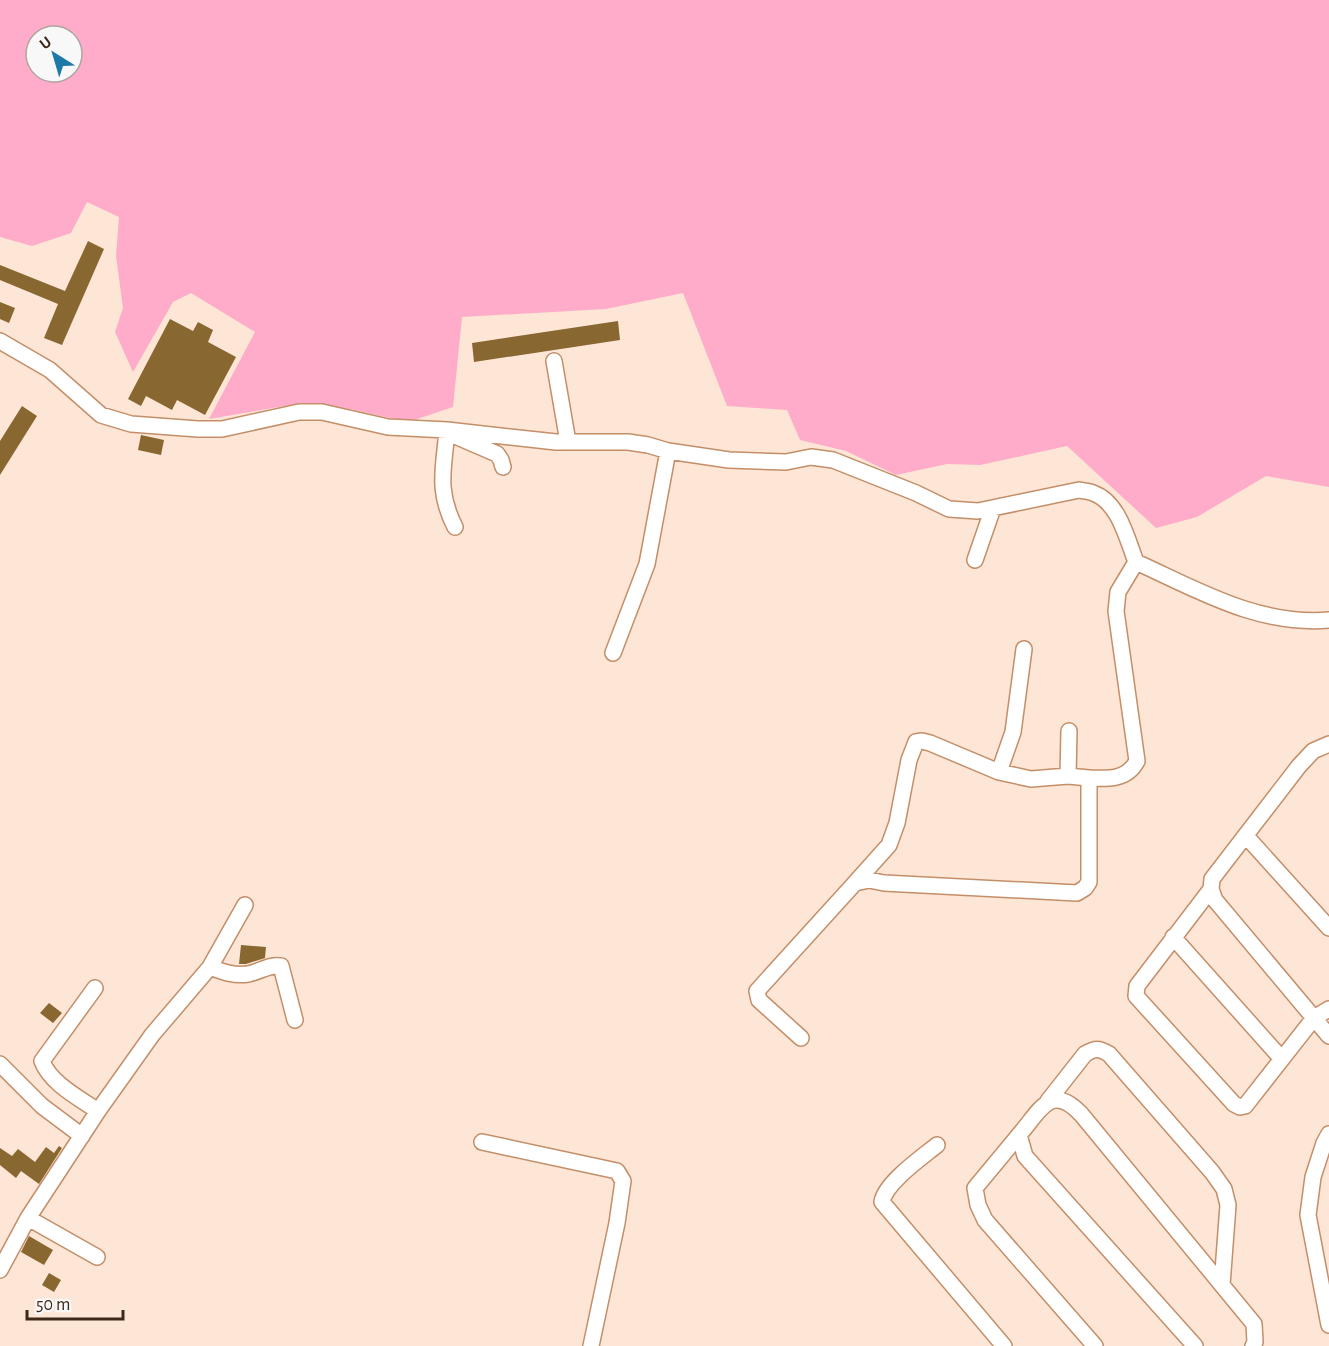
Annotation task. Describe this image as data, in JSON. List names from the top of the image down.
{
  "scale_bar": "50 m",
  "north": "top left"
}
